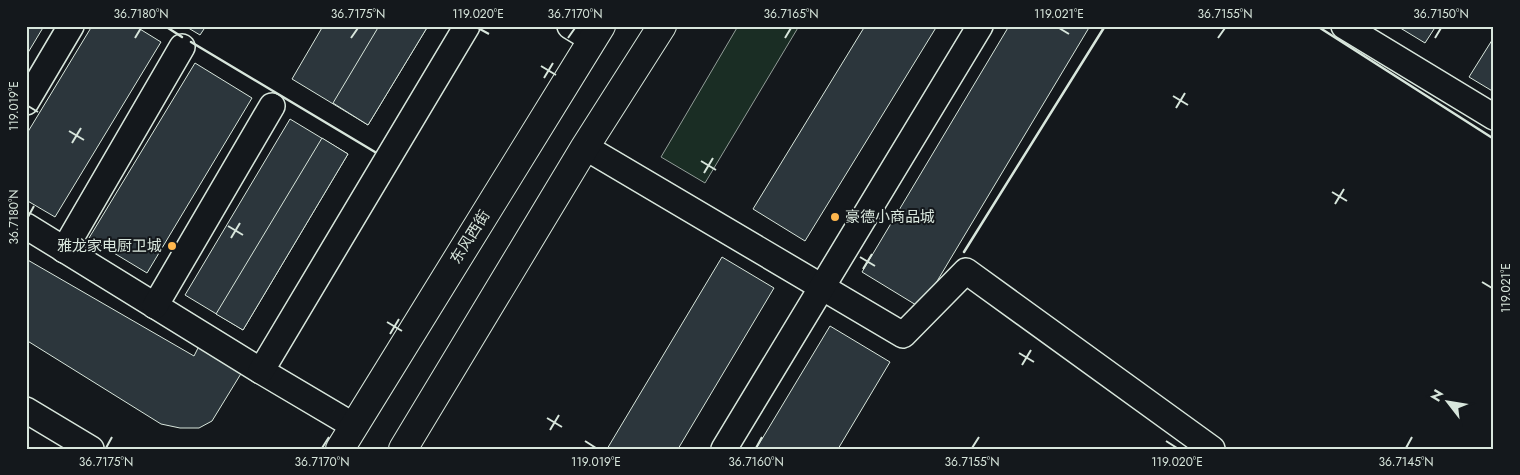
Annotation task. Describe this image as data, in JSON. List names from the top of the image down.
{
  "streets": {
    "main road": ["东风西街"]
  },
  "places": ["豪德小商品城", "雅龙家电厨卫城"],
  "north": "top left",
  "coordinates": [
    "36.7180°N",
    "36.7175°N",
    "119.020°E",
    "36.7170°N",
    "36.7165°N",
    "119.021°E",
    "36.7155°N",
    "36.7150°N",
    "119.019°E",
    "36.7160°N",
    "36.7145°N"
  ]
}
